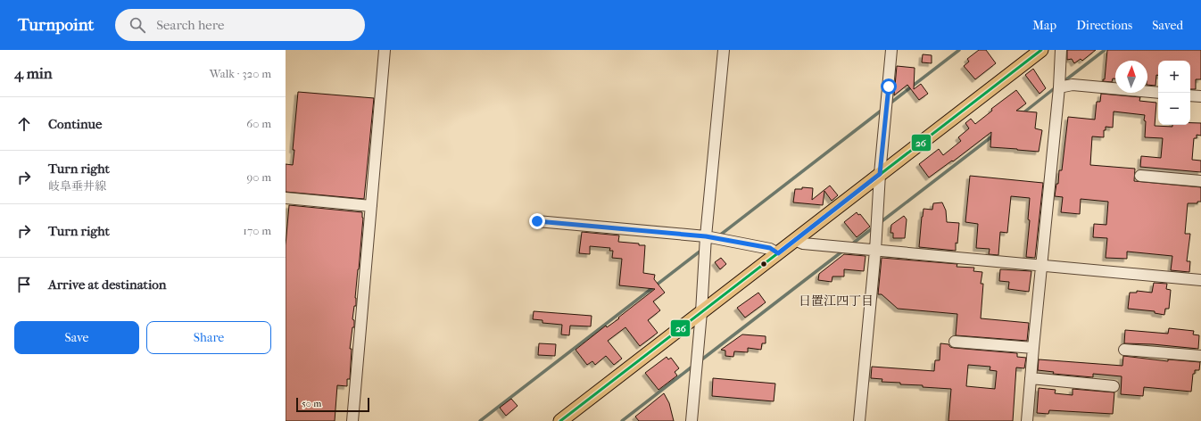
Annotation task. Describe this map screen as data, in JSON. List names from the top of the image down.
{
  "districts": ["日置江四丁目"],
  "lines": ["transit line 26"],
  "scale_bar": "50 m",
  "north": "top",
  "page": {
    "header": "Turnpoint",
    "search": "Search here",
    "nav": ["Map", "Directions", "Saved"],
    "heading": ["4 min", "Walk · 320 m"],
    "map_buttons": ["+", "−"],
    "list": [
      ["Continue", "60 m"],
      ["Turn right", "岐阜垂井線", "90 m"],
      ["Turn right", "170 m"],
      "Arrive at destination"
    ],
    "buttons": ["Save", "Share"],
    "scale": "50 m"
  }
}
